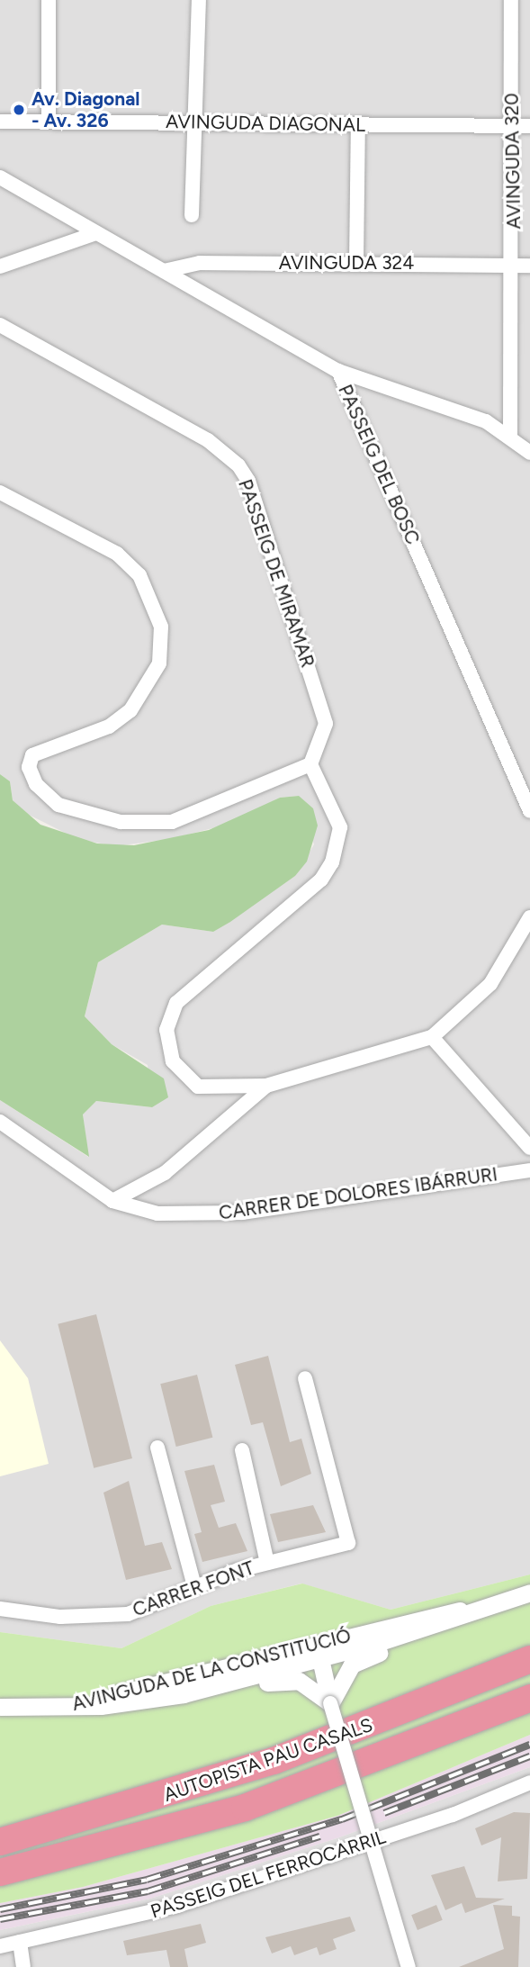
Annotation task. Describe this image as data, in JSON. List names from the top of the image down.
{
  "streets": {
    "highway": ["AUTOPISTA PAU CASALS"],
    "street": [
      "AVINGUDA DIAGONAL",
      "AVINGUDA 320",
      "AVINGUDA 324",
      "PASSEIG DEL BOSC",
      "PASSEIG DE MIRAMAR",
      "CARRER DE DOLORES IBÁRRURI",
      "CARRER FONT",
      "AVINGUDA DE LA CONSTITUCIÓ",
      "PASSEIG DEL FERROCARRIL"
    ]
  },
  "crossings": [
    ["AVINGUDA DIAGONAL", "AVINGUDA 320"],
    ["AVINGUDA 320", "AVINGUDA 324"],
    ["AVINGUDA 324", "PASSEIG DEL BOSC"]
  ],
  "places": ["Av. Diagonal - Av. 326"]
}
